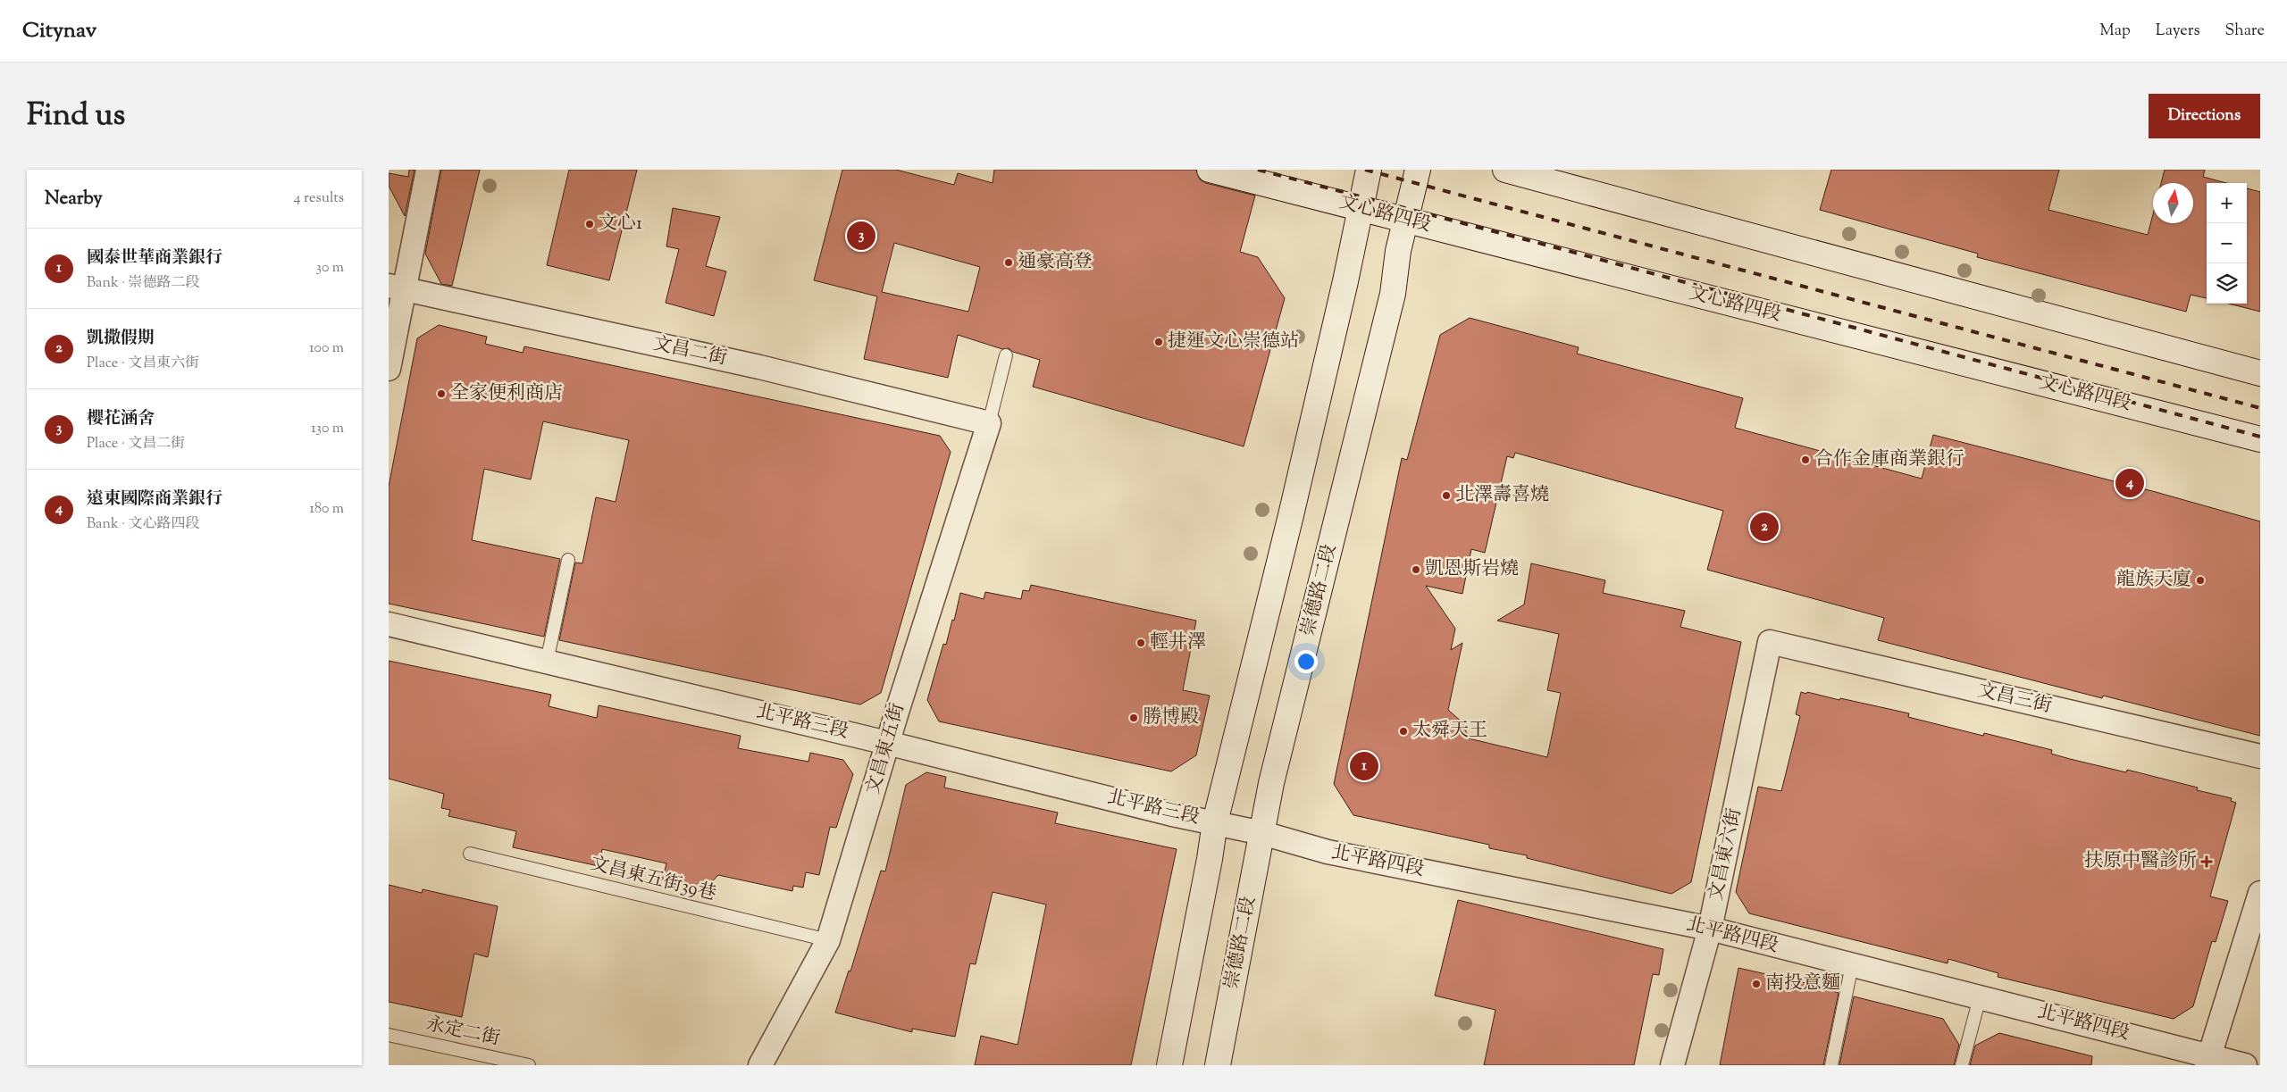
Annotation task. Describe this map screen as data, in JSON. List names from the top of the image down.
{
  "streets": {
    "main road": ["文心路四段", "崇德路二段"],
    "street": [
      "文昌二街",
      "文昌三街",
      "北平路三段",
      "文昌東五街",
      "文昌東六街",
      "北平路四段"
    ],
    "lane": ["文昌東五街39巷", "永定二街"]
  },
  "crossings": [
    ["文心路四段", "崇德路二段"],
    ["文昌二街", "文昌東五街"],
    ["崇德路二段", "北平路四段"],
    ["文昌三街", "文昌東六街"],
    ["北平路三段", "文昌東五街"],
    ["北平路三段", "北平路四段"],
    ["文昌東五街", "文昌東五街39巷"],
    ["文昌東六街", "北平路四段"]
  ],
  "places": {
    "other": [
      "文心1",
      "通豪高登",
      "捷運文心崇德站",
      "全家便利商店",
      "合作金庫商業銀行",
      "北澤壽喜燒",
      "凱恩斯岩燒",
      "龍族天廈",
      "輕井澤",
      "勝博殿",
      "太舜天王",
      "南投意麵"
    ],
    "health": ["扶原中醫診所"]
  },
  "north": "top",
  "page": {
    "header": "Citynav",
    "nav": ["Map", "Layers", "Share"],
    "title": "Find us",
    "buttons": "Directions",
    "heading": ["Nearby", "4 results"],
    "map_buttons": ["+", "−"],
    "pins": [
      "3",
      "4",
      "2",
      "1"
    ],
    "list": [
      {
        "mark": "1",
        "name": "國泰世華商業銀行",
        "note": "Bank · 崇德路二段",
        "value": "30 m"
      },
      {
        "mark": "2",
        "name": "凱撒假期",
        "note": "Place · 文昌東六街",
        "value": "100 m"
      },
      {
        "mark": "3",
        "name": "櫻花涵舍",
        "note": "Place · 文昌二街",
        "value": "130 m"
      },
      {
        "mark": "4",
        "name": "遠東國際商業銀行",
        "note": "Bank · 文心路四段",
        "value": "180 m"
      }
    ]
  }
}
